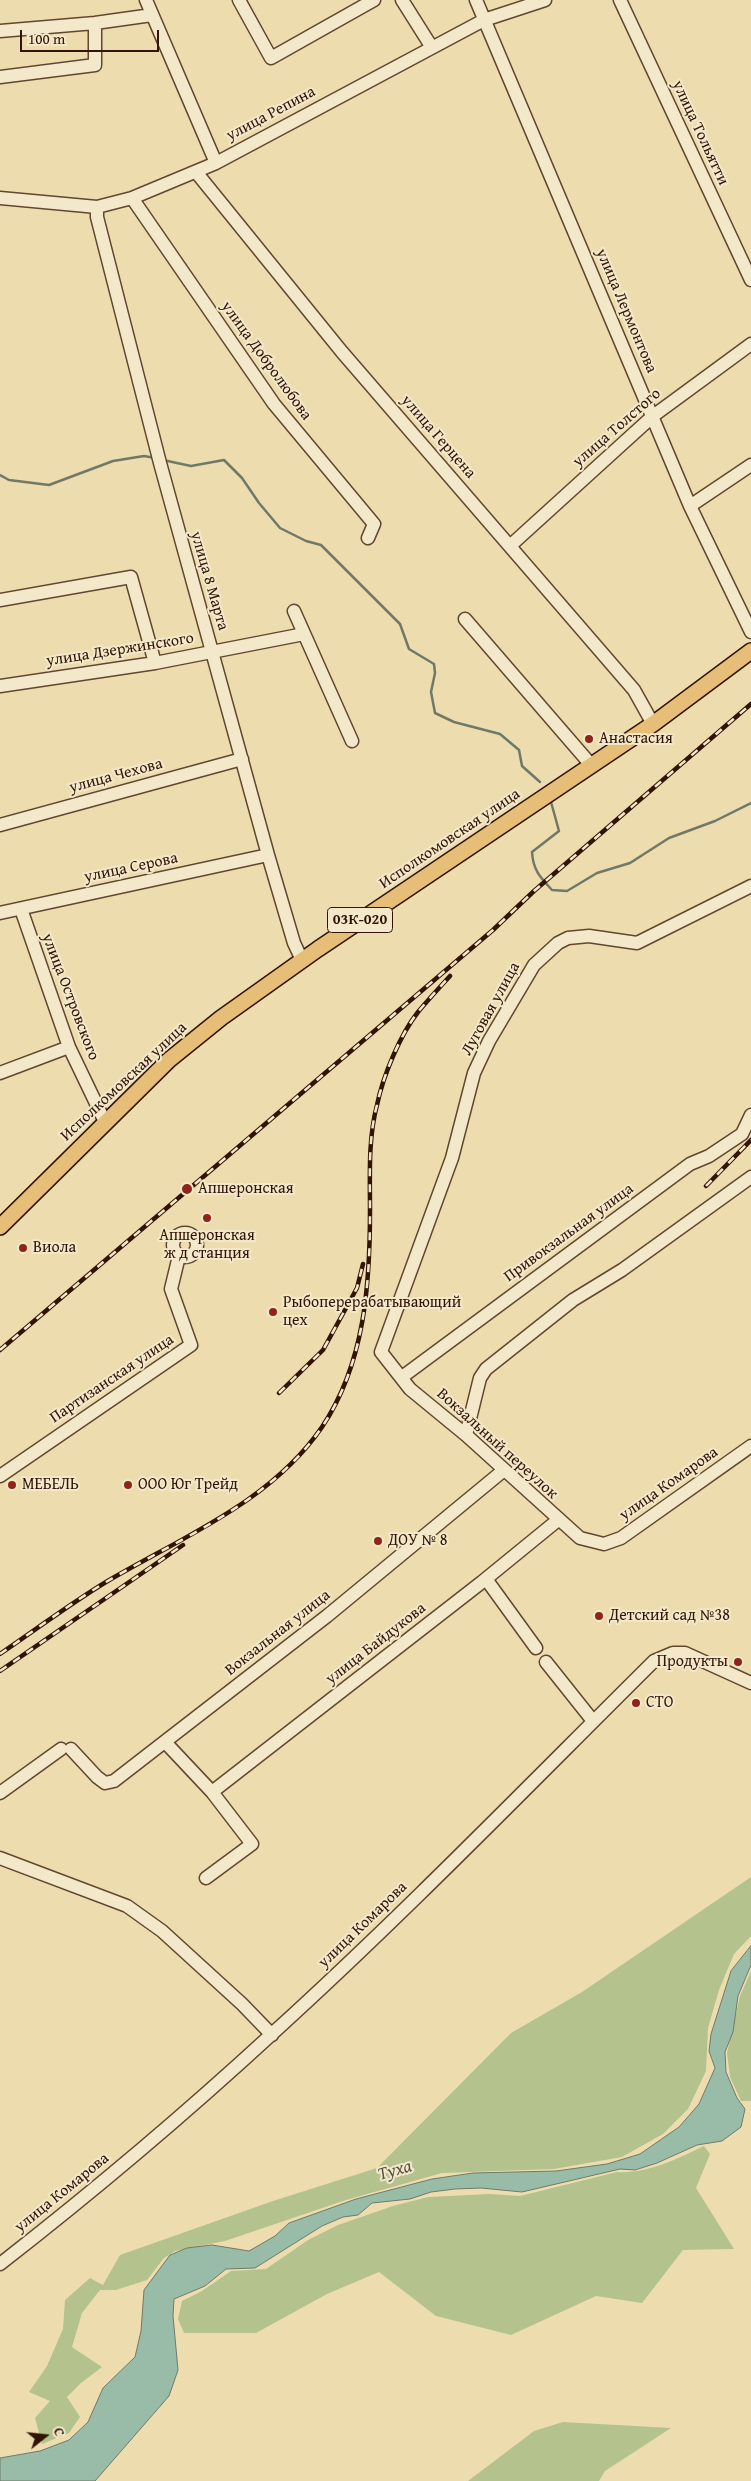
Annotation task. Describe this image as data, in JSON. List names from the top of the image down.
{
  "streets": {
    "main road": ["Исполкомовская улица", "03К-020"],
    "street": [
      "улица Репина",
      "улица Тольятти",
      "улица Лермонтова",
      "улица Добролюбова",
      "улица Толстого",
      "улица Герцена",
      "улица 8 Марта",
      "улица Дзержинского",
      "улица Чехова",
      "улица Серова",
      "улица Островского",
      "Луговая улица",
      "Привокзальная улица",
      "Партизанская улица",
      "Вокзальный переулок",
      "улица Комарова",
      "Вокзальная улица",
      "улица Байдукова"
    ]
  },
  "crossings": [
    ["улица Репина", "улица Лермонтова"],
    ["улица Репина", "улица Добролюбова"],
    ["улица Репина", "улица Герцена"],
    ["улица Репина", "улица 8 Марта"],
    ["улица Лермонтова", "улица Толстого"],
    ["улица Толстого", "улица Герцена"],
    ["улица Герцена", "Исполкомовская улица"],
    ["улица 8 Марта", "улица Дзержинского"],
    ["улица 8 Марта", "улица Чехова"],
    ["улица 8 Марта", "Исполкомовская улица"],
    ["улица 8 Марта", "улица Серова"],
    ["Исполкомовская улица", "улица Островского"],
    ["улица Серова", "улица Островского"],
    ["Луговая улица", "Вокзальный переулок"],
    ["Привокзальная улица", "Вокзальный переулок"],
    ["Вокзальный переулок", "улица Комарова"],
    ["Вокзальный переулок", "Вокзальная улица"],
    ["Вокзальный переулок", "улица Байдукова"]
  ],
  "water": ["Туха"],
  "places": [
    "Анастасия",
    "Апшеронская",
    "Апшеронская ж д станция",
    "Виола",
    "Рыбоперерабатывающий цех",
    "МЕБЕЛЬ",
    "ООО Юг Трейд",
    "ДОУ № 8",
    "Детский сад №38",
    "Продукты",
    "СТО"
  ],
  "scale_bar": "100 m",
  "north": "right"
}
